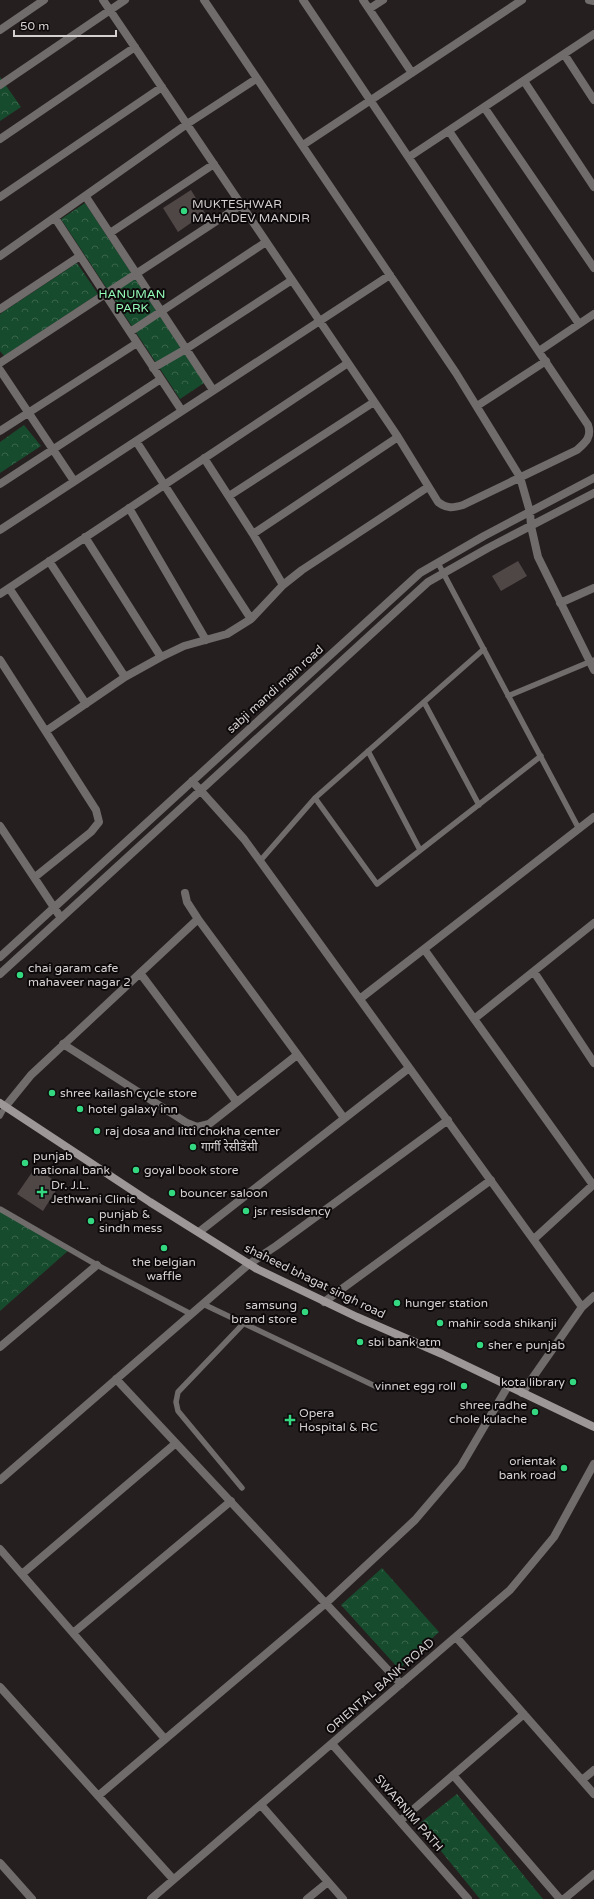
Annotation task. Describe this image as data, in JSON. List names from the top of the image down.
{
  "streets": {
    "street": [
      "sabji mandi main road",
      "shaheed bhagat singh road",
      "ORIENTAL BANK ROAD",
      "SWARNIM PATH"
    ]
  },
  "crossings": [
    ["ORIENTAL BANK ROAD", "SWARNIM PATH"]
  ],
  "parks": ["HANUMAN PARK"],
  "places": {
    "other": [
      "MUKTESHWAR MAHADEV MANDIR",
      "chai garam cafe mahaveer nagar 2",
      "shree kailash cycle store",
      "hotel galaxy inn",
      "raj dosa and litti chokha center",
      "गार्गी रेसीडेंसी",
      "punjab national bank",
      "goyal book store",
      "bouncer saloon",
      "jsr resisdency",
      "punjab & sindh mess",
      "the belgian waffle",
      "hunger station",
      "samsung brand store",
      "mahir soda shikanji",
      "sbi bank atm",
      "sher e punjab",
      "kota library",
      "vinnet egg roll",
      "shree radhe chole kulache",
      "orientak bank road"
    ],
    "health": ["Dr. J.L. Jethwani Clinic", "Opera Hospital & RC"]
  },
  "scale_bar": "50 m"
}
